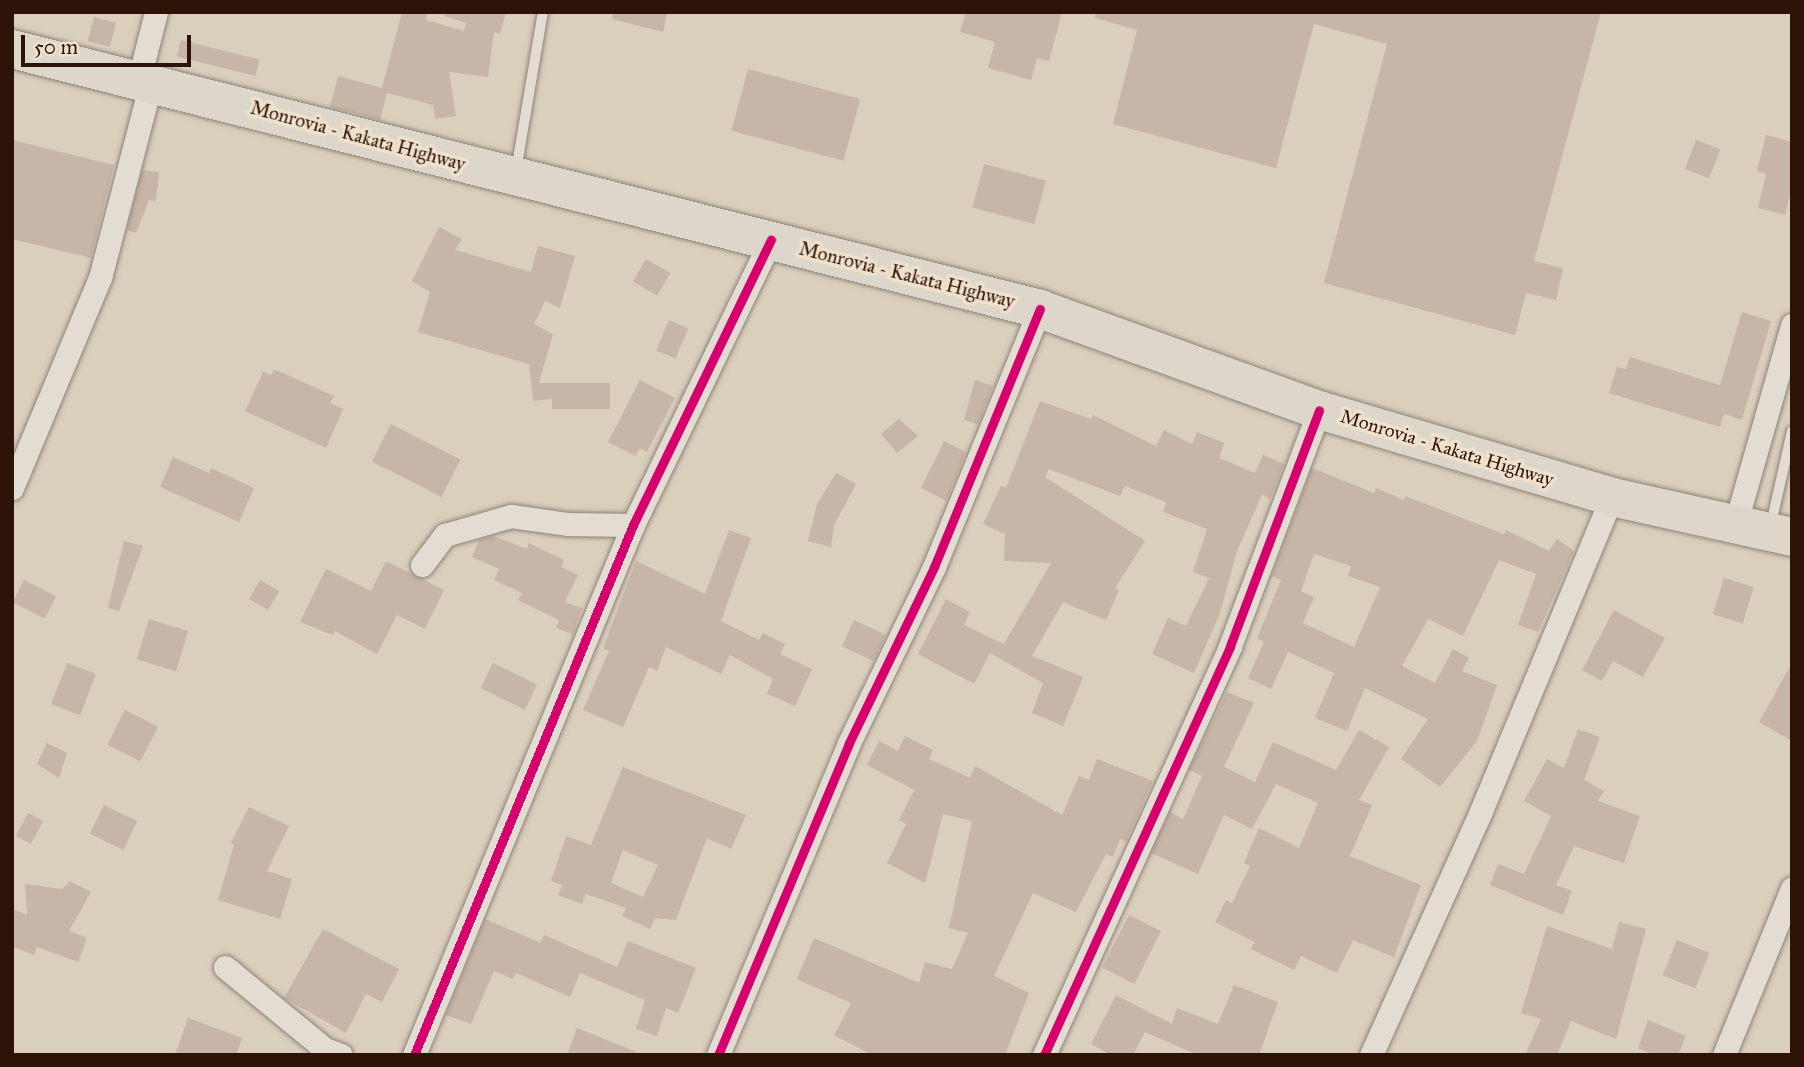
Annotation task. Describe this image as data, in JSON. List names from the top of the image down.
{
  "streets": {
    "highway": ["Monrovia - Kakata Highway"]
  },
  "scale_bar": "50 m"
}
